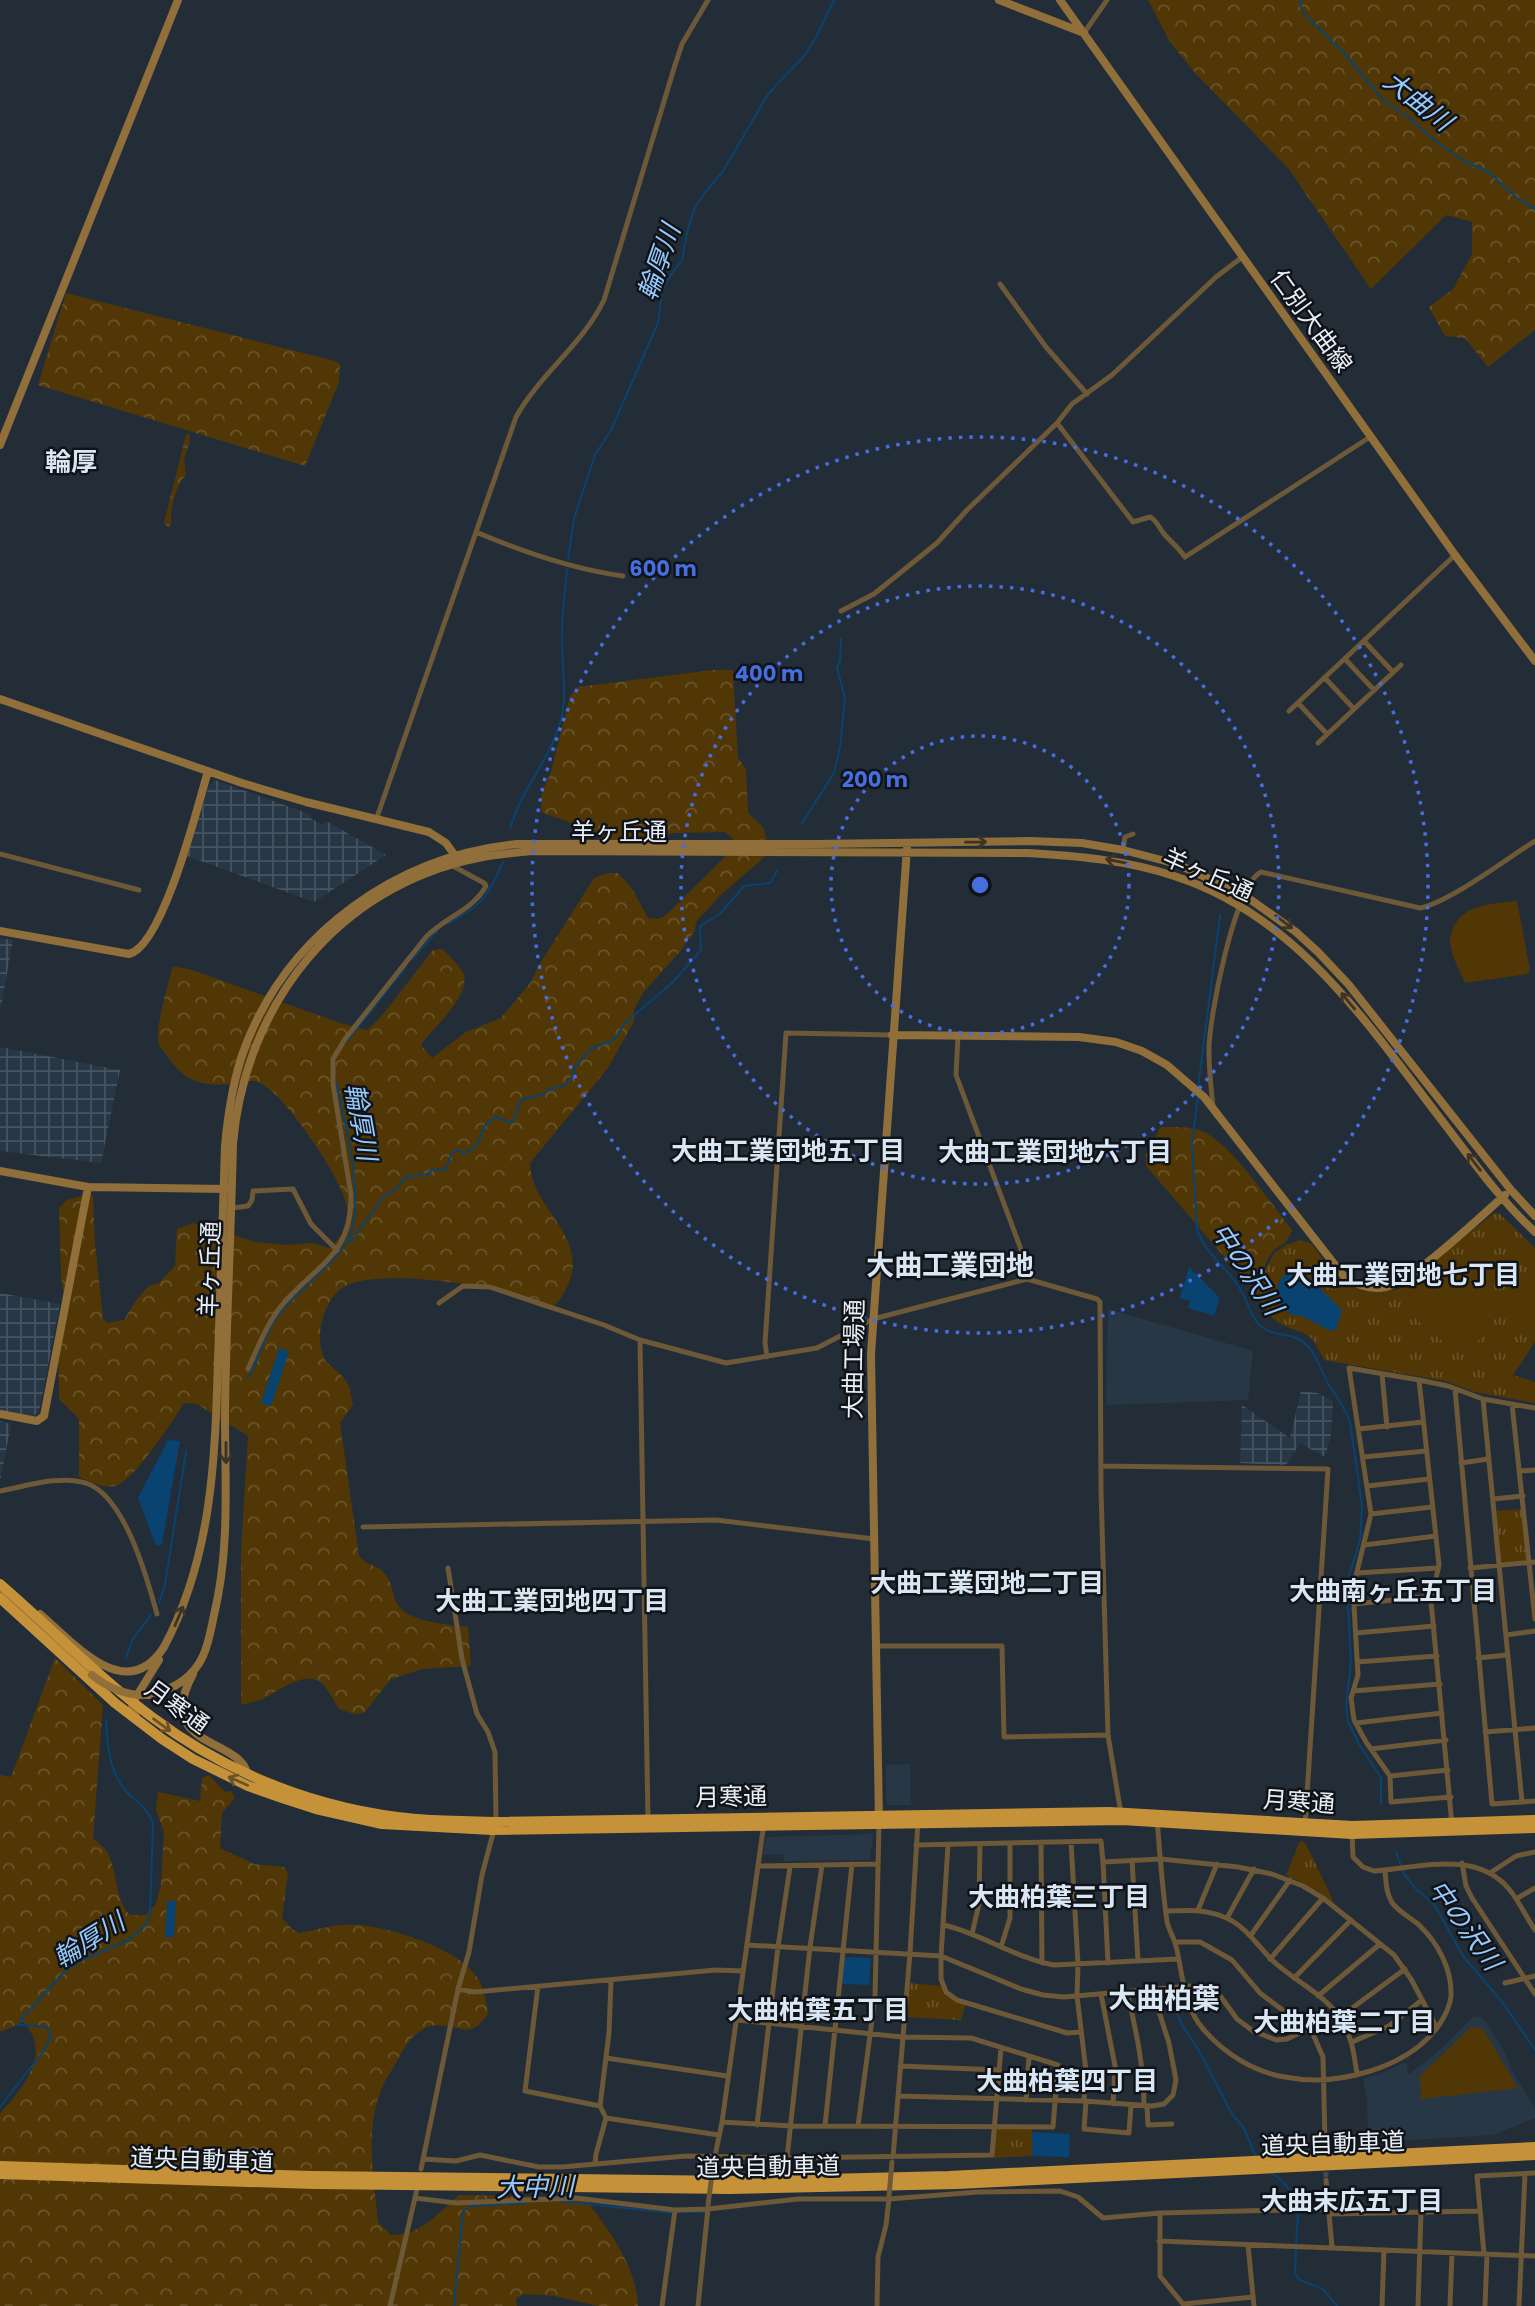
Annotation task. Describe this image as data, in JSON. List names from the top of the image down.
{
  "streets": {
    "highway": ["月寒通", "道央自動車道"],
    "main road": ["仁別大曲線", "羊ヶ丘通", "大曲工場通"]
  },
  "crossings": [
    ["羊ヶ丘通", "大曲工場通"],
    ["羊ヶ丘通", "月寒通"],
    ["大曲工場通", "月寒通"]
  ],
  "districts": [
    "輪厚",
    "大曲工業団地五丁目",
    "大曲工業団地六丁目",
    "大曲工業団地",
    "大曲工業団地七丁目",
    "大曲工業団地二丁目",
    "大曲南ヶ丘五丁目",
    "大曲工業団地四丁目",
    "大曲柏葉三丁目",
    "大曲柏葉",
    "大曲柏葉五丁目",
    "大曲柏葉二丁目",
    "大曲柏葉四丁目",
    "大曲末広五丁目"
  ],
  "water": [
    "大曲川",
    "輪厚川",
    "中の沢川",
    "大中川"
  ],
  "rings": ["600 m", "400 m", "200 m"]
}
